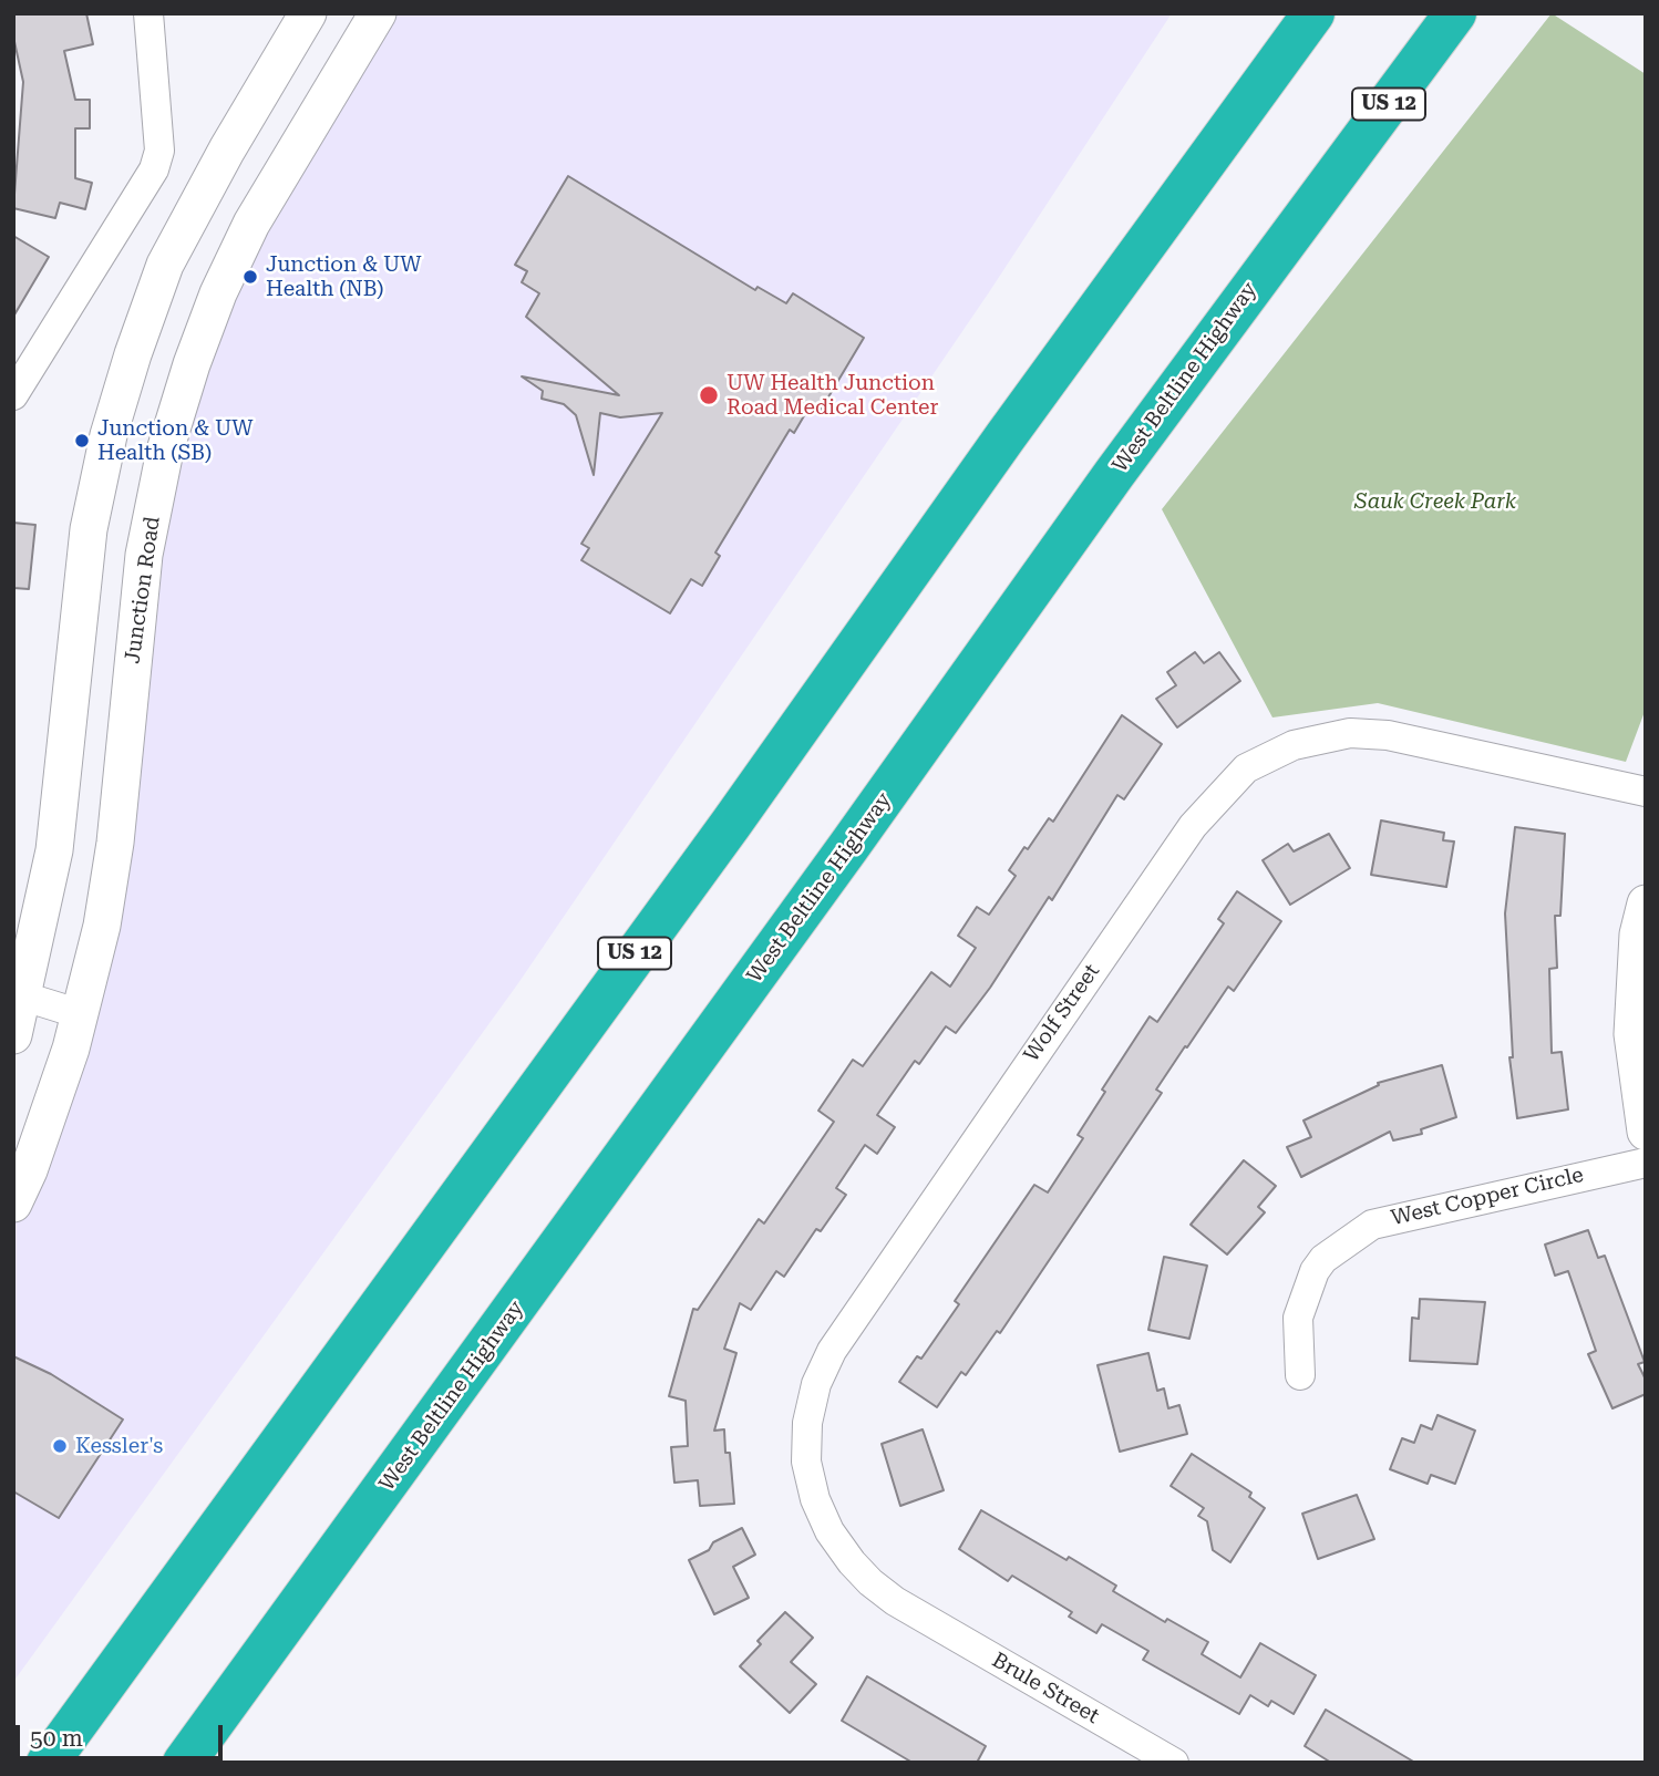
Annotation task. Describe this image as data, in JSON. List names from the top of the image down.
{
  "streets": {
    "highway": ["US 12", "West Beltline Highway"],
    "street": [
      "Junction Road",
      "Wolf Street",
      "West Copper Circle",
      "Brule Street"
    ]
  },
  "crossings": [
    ["Wolf Street", "Brule Street"]
  ],
  "parks": ["Sauk Creek Park"],
  "places": [
    "Junction & UW Health (NB)",
    "UW Health Junction Road Medical Center",
    "Junction & UW Health (SB)",
    "Kessler's"
  ],
  "scale_bar": "50 m"
}
